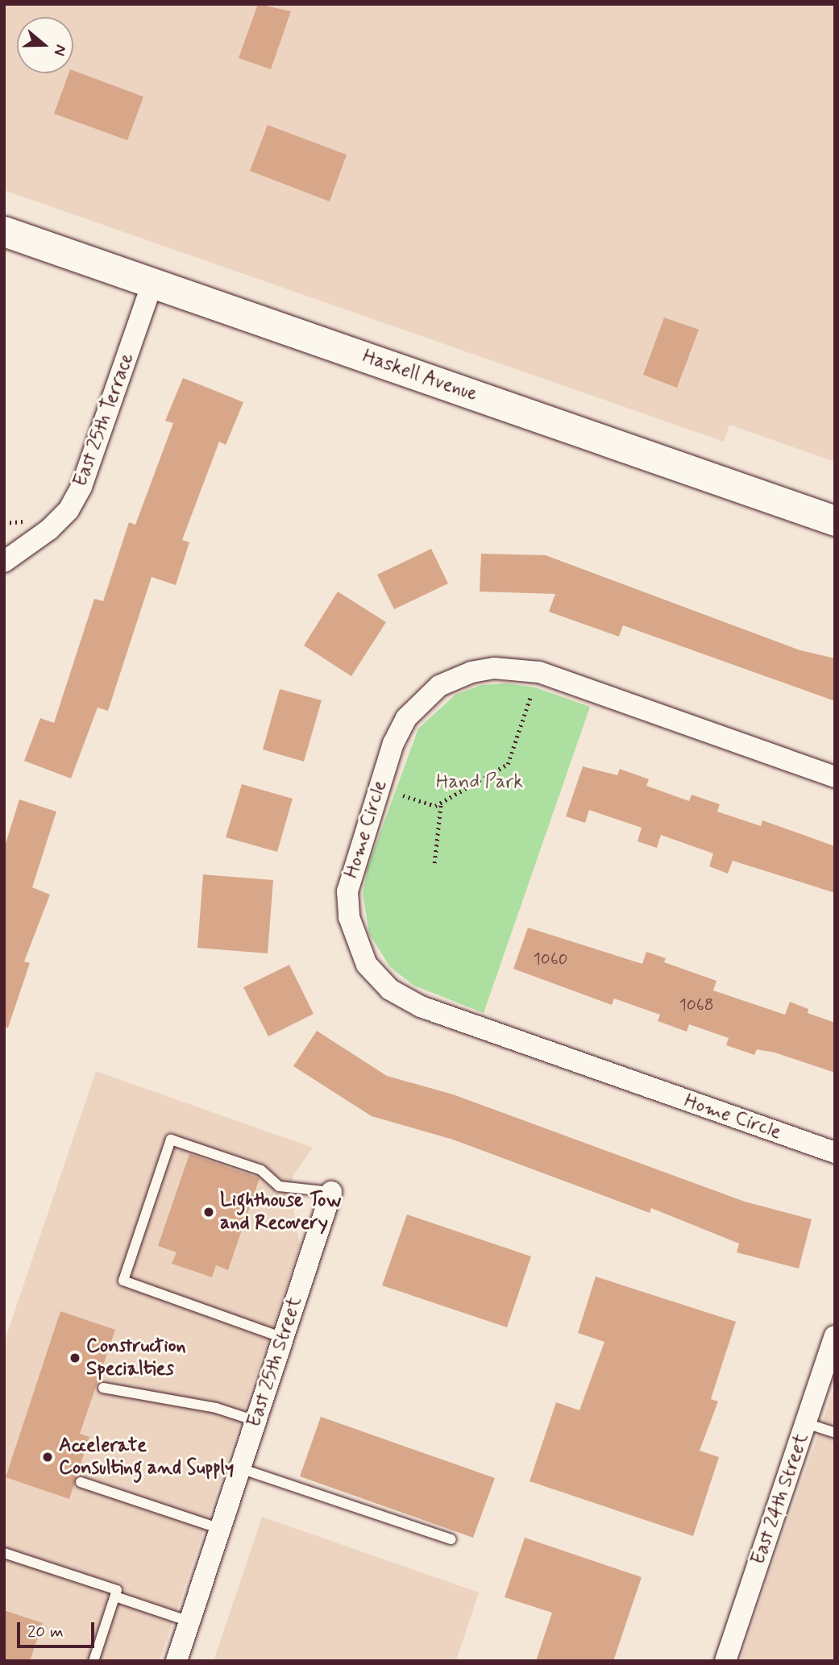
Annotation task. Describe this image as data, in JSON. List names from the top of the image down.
{
  "streets": {
    "main road": ["Haskell Avenue"],
    "street": [
      "East 25th Terrace",
      "Home Circle",
      "East 25th Street",
      "East 24th Street"
    ]
  },
  "crossings": [
    ["Haskell Avenue", "East 25th Terrace"]
  ],
  "parks": ["Hand Park"],
  "places": ["Lighthouse Tow and Recovery", "Construction Specialties", "Accelerate Consulting and Supply"],
  "house_numbers": ["1060", "1068"],
  "scale_bar": "20 m",
  "north": "right"
}
